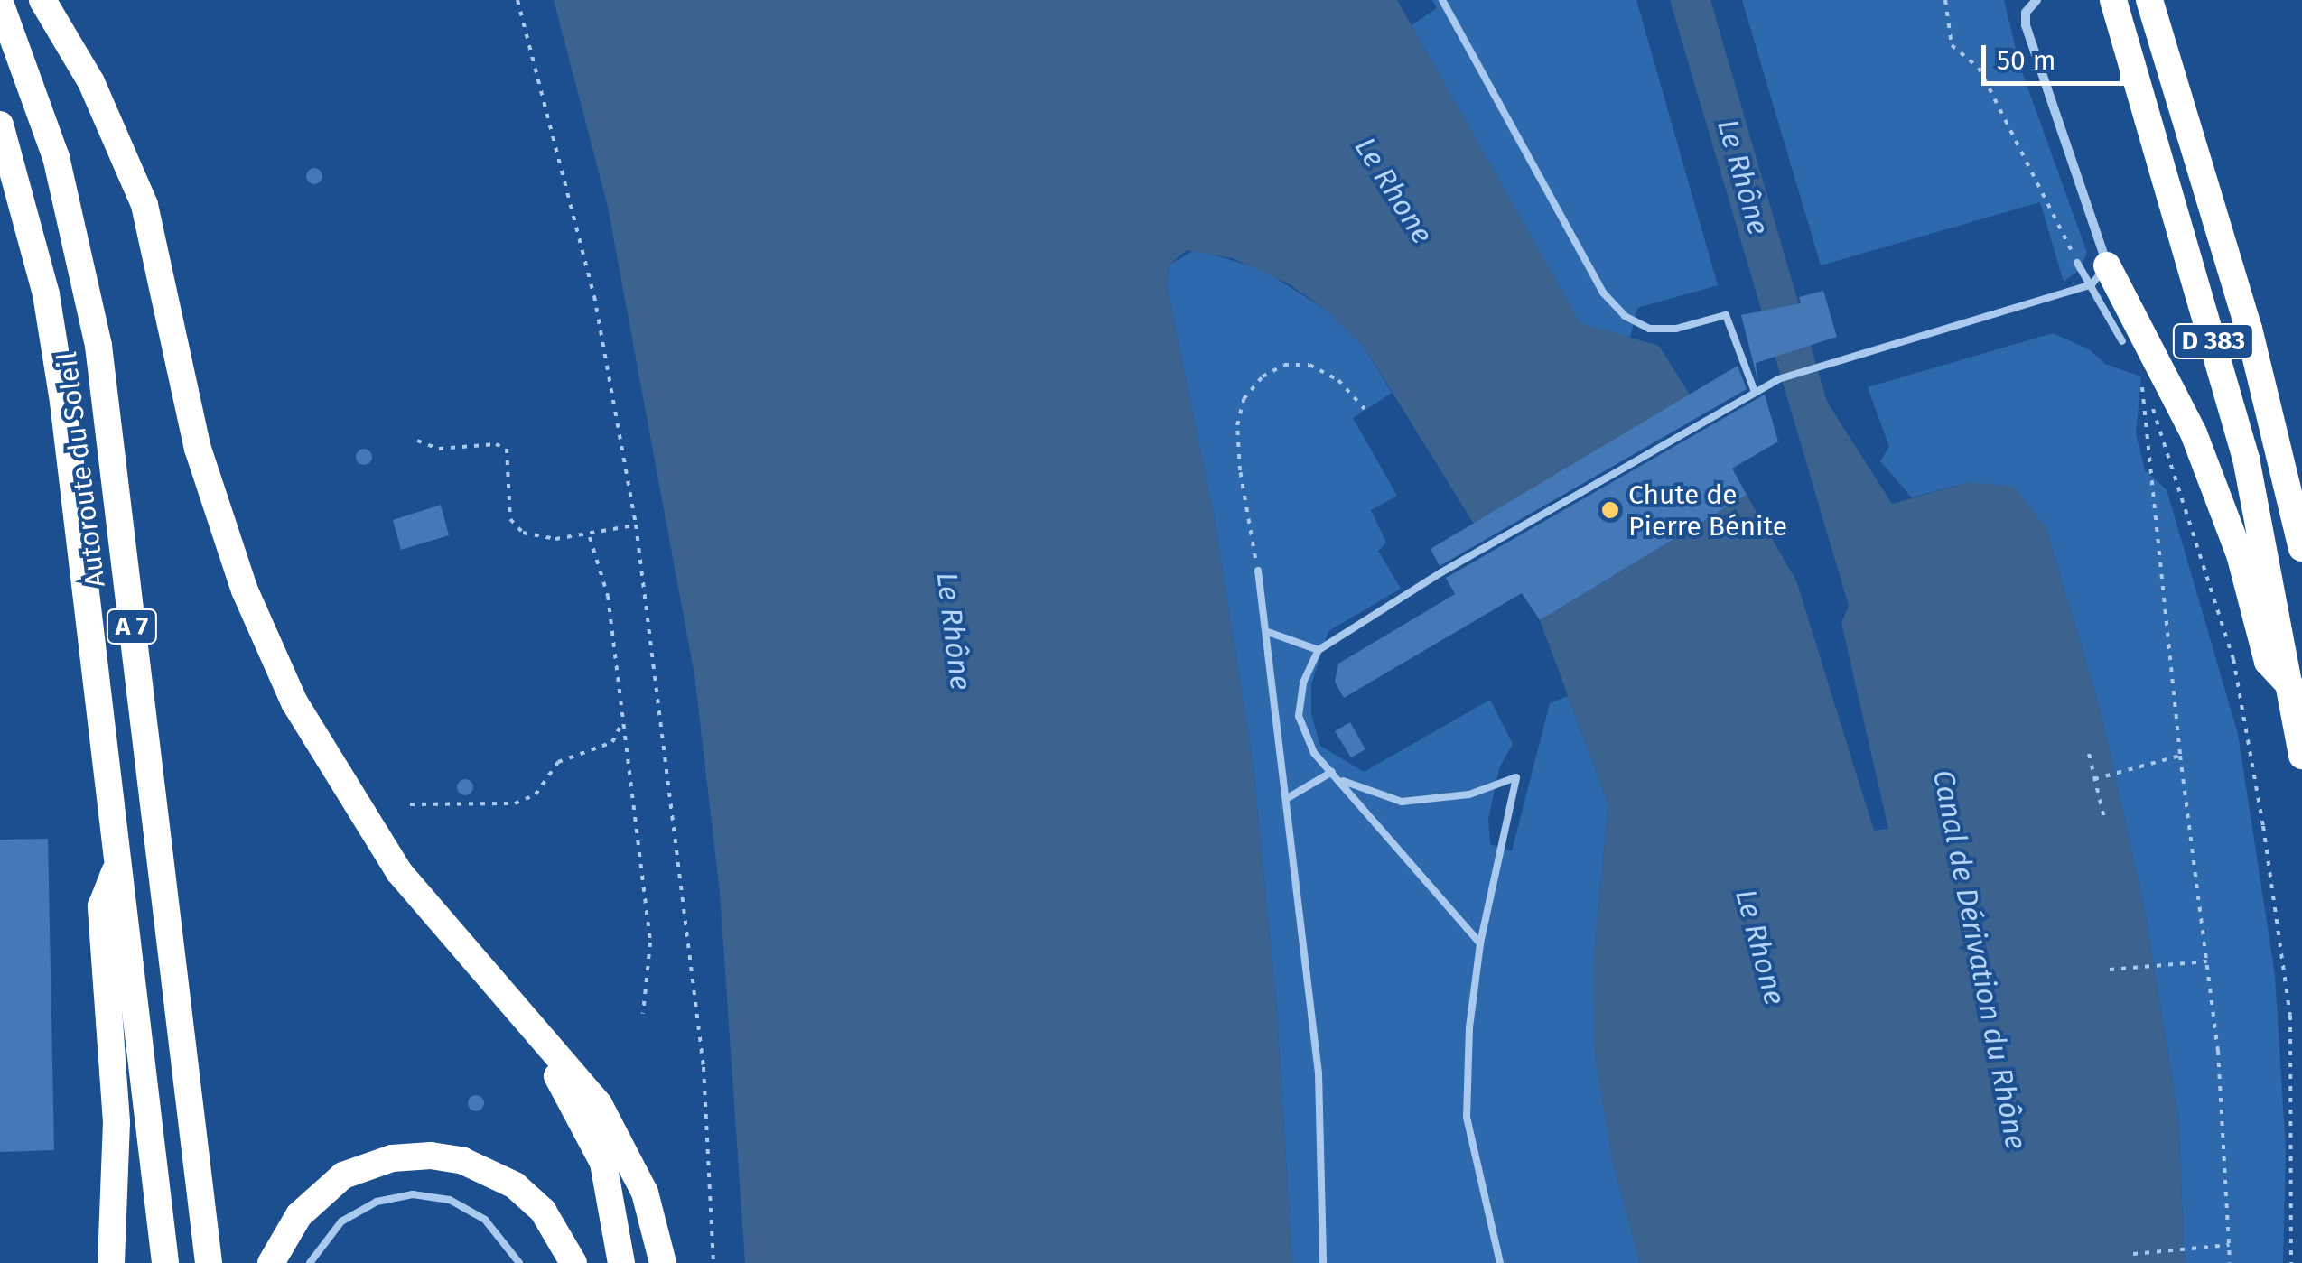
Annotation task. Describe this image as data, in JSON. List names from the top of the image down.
{
  "streets": {
    "highway": ["D 383", "Autoroute du Soleil", "A 7"]
  },
  "water": ["Le Rhône", "Le Rhone", "Canal de Dérivation du Rhône"],
  "places": ["Chute de Pierre Bénite"],
  "scale_bar": "50 m"
}
